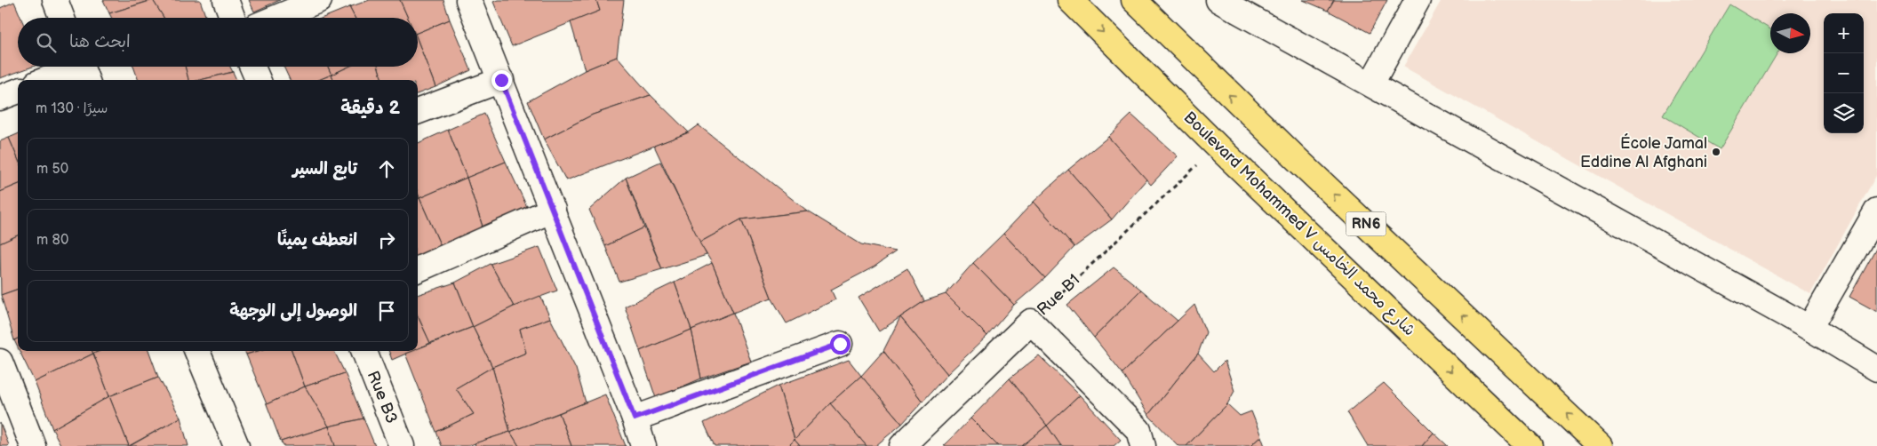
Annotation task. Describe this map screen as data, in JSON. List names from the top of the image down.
{
  "streets": {
    "main road": ["Boulevard Mohammed V شارع محمد الخامس", "RN6"],
    "street": ["Rue B1", "Rue B3"]
  },
  "crossings": [
    ["Boulevard Mohammed V شارع محمد الخامس", "Rue B1"]
  ],
  "places": ["École Jamal Eddine Al Afghani"],
  "north": "right",
  "page": {
    "map_buttons": ["+", "−"],
    "search": "ابحث هنا",
    "heading": ["2 دقيقة", "سيرًا · 130 m"],
    "list": [
      ["تابع السير", "50 m"],
      ["انعطف يمينًا", "80 m"],
      "الوصول إلى الوجهة"
    ]
  }
}
